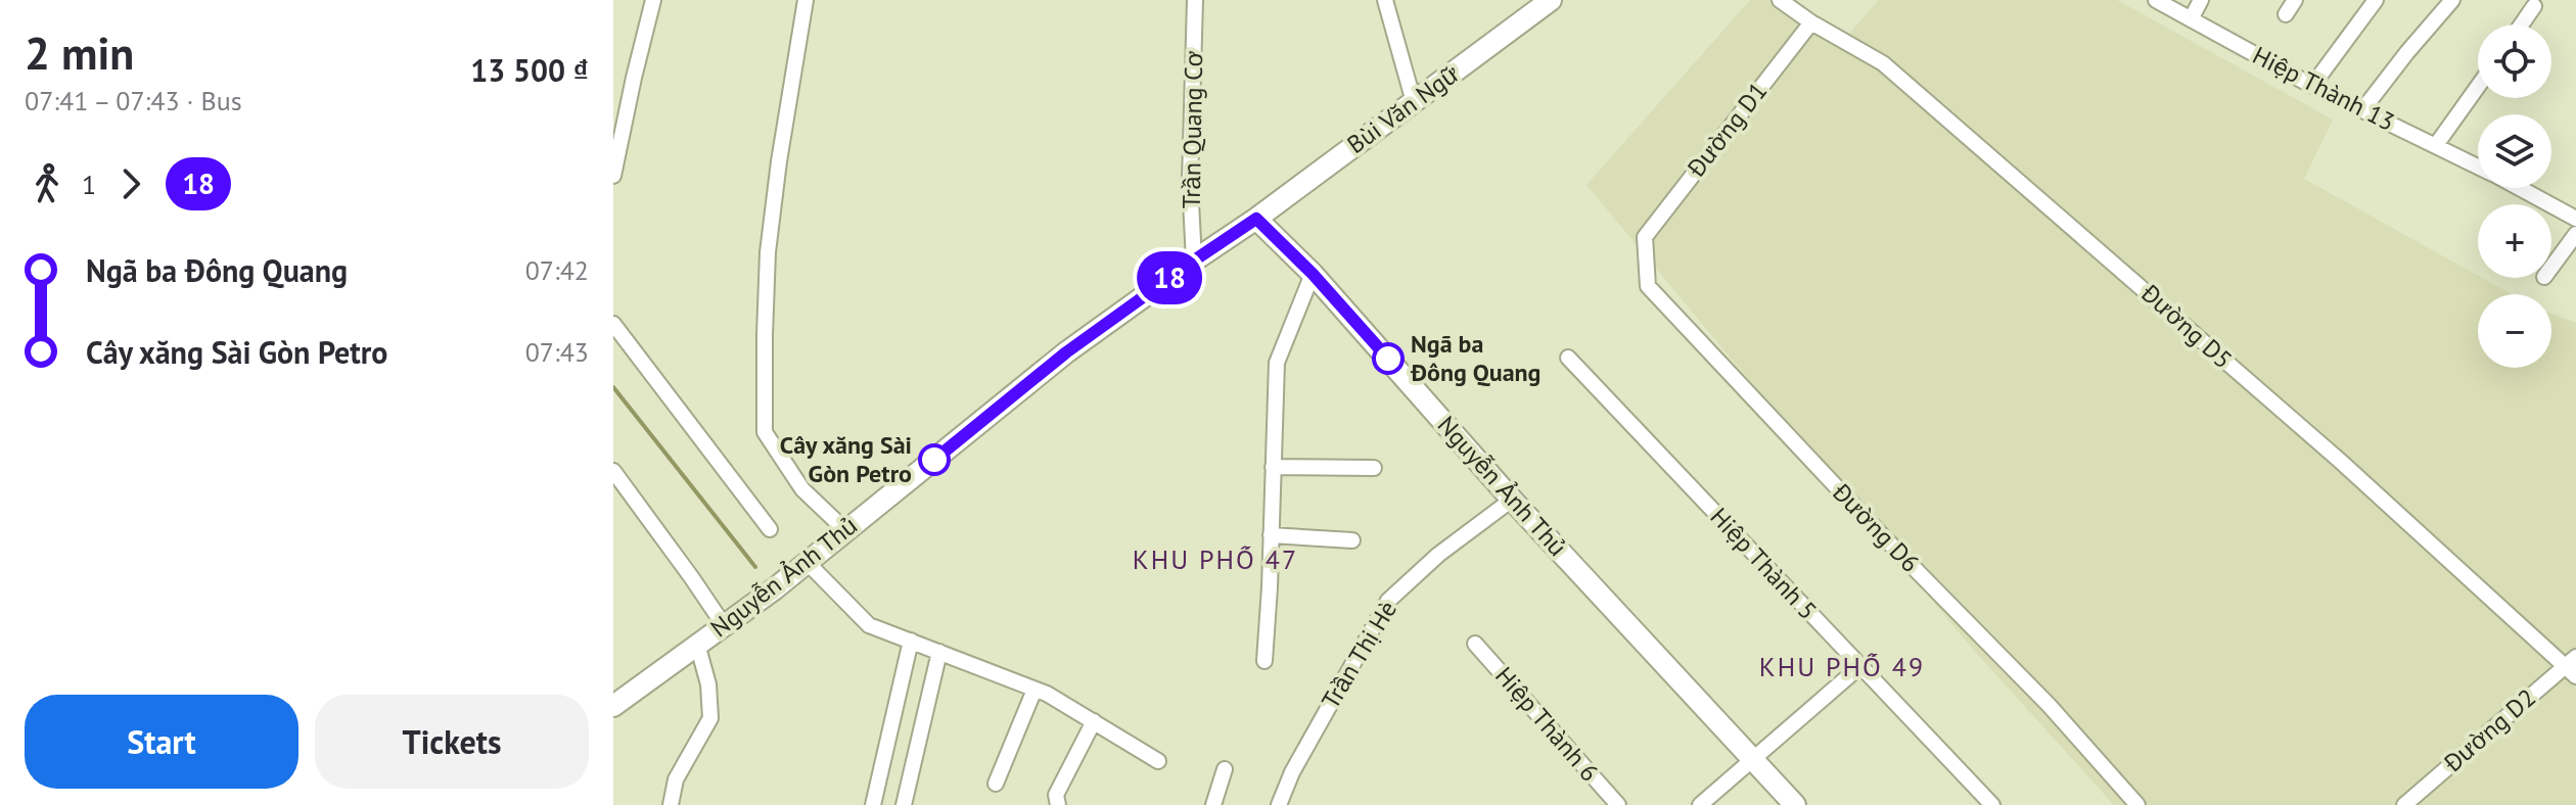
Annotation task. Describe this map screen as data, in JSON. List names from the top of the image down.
{
  "streets": {
    "main road": ["Bùi Văn Ngữ", "Nguyễn Ảnh Thủ"],
    "street": [
      "Hiệp Thành 13",
      "Trần Quang Cơ",
      "Đường D1",
      "Đường D5",
      "Đường D6",
      "Hiệp Thành 5",
      "Trần Thị Hè",
      "Hiệp Thành 6",
      "Đường D2"
    ]
  },
  "crossings": [
    ["Bùi Văn Ngữ", "Nguyễn Ảnh Thủ"],
    ["Trần Quang Cơ", "Nguyễn Ảnh Thủ"],
    ["Đường D1", "Đường D5"],
    ["Đường D1", "Đường D6"],
    ["Đường D5", "Đường D2"],
    ["Nguyễn Ảnh Thủ", "Trần Thị Hè"]
  ],
  "districts": ["KHU PHỐ 47", "KHU PHỐ 49"],
  "places": ["Ngã ba Đông Quang", "Cây xăng Sài Gòn Petro"],
  "lines": ["bus line 18"],
  "page": {
    "heading": ["2 min", "07:41 – 07:43 · Bus", "13 500 ₫"],
    "on_map": "18",
    "map_buttons": ["+", "−"],
    "legs": ["1", "18"],
    "list": [
      {
        "name": "Ngã ba Đông Quang",
        "value": "07:42"
      },
      {
        "name": "Cây xăng Sài Gòn Petro",
        "value": "07:43"
      }
    ],
    "buttons": ["Start", "Tickets"]
  }
}
